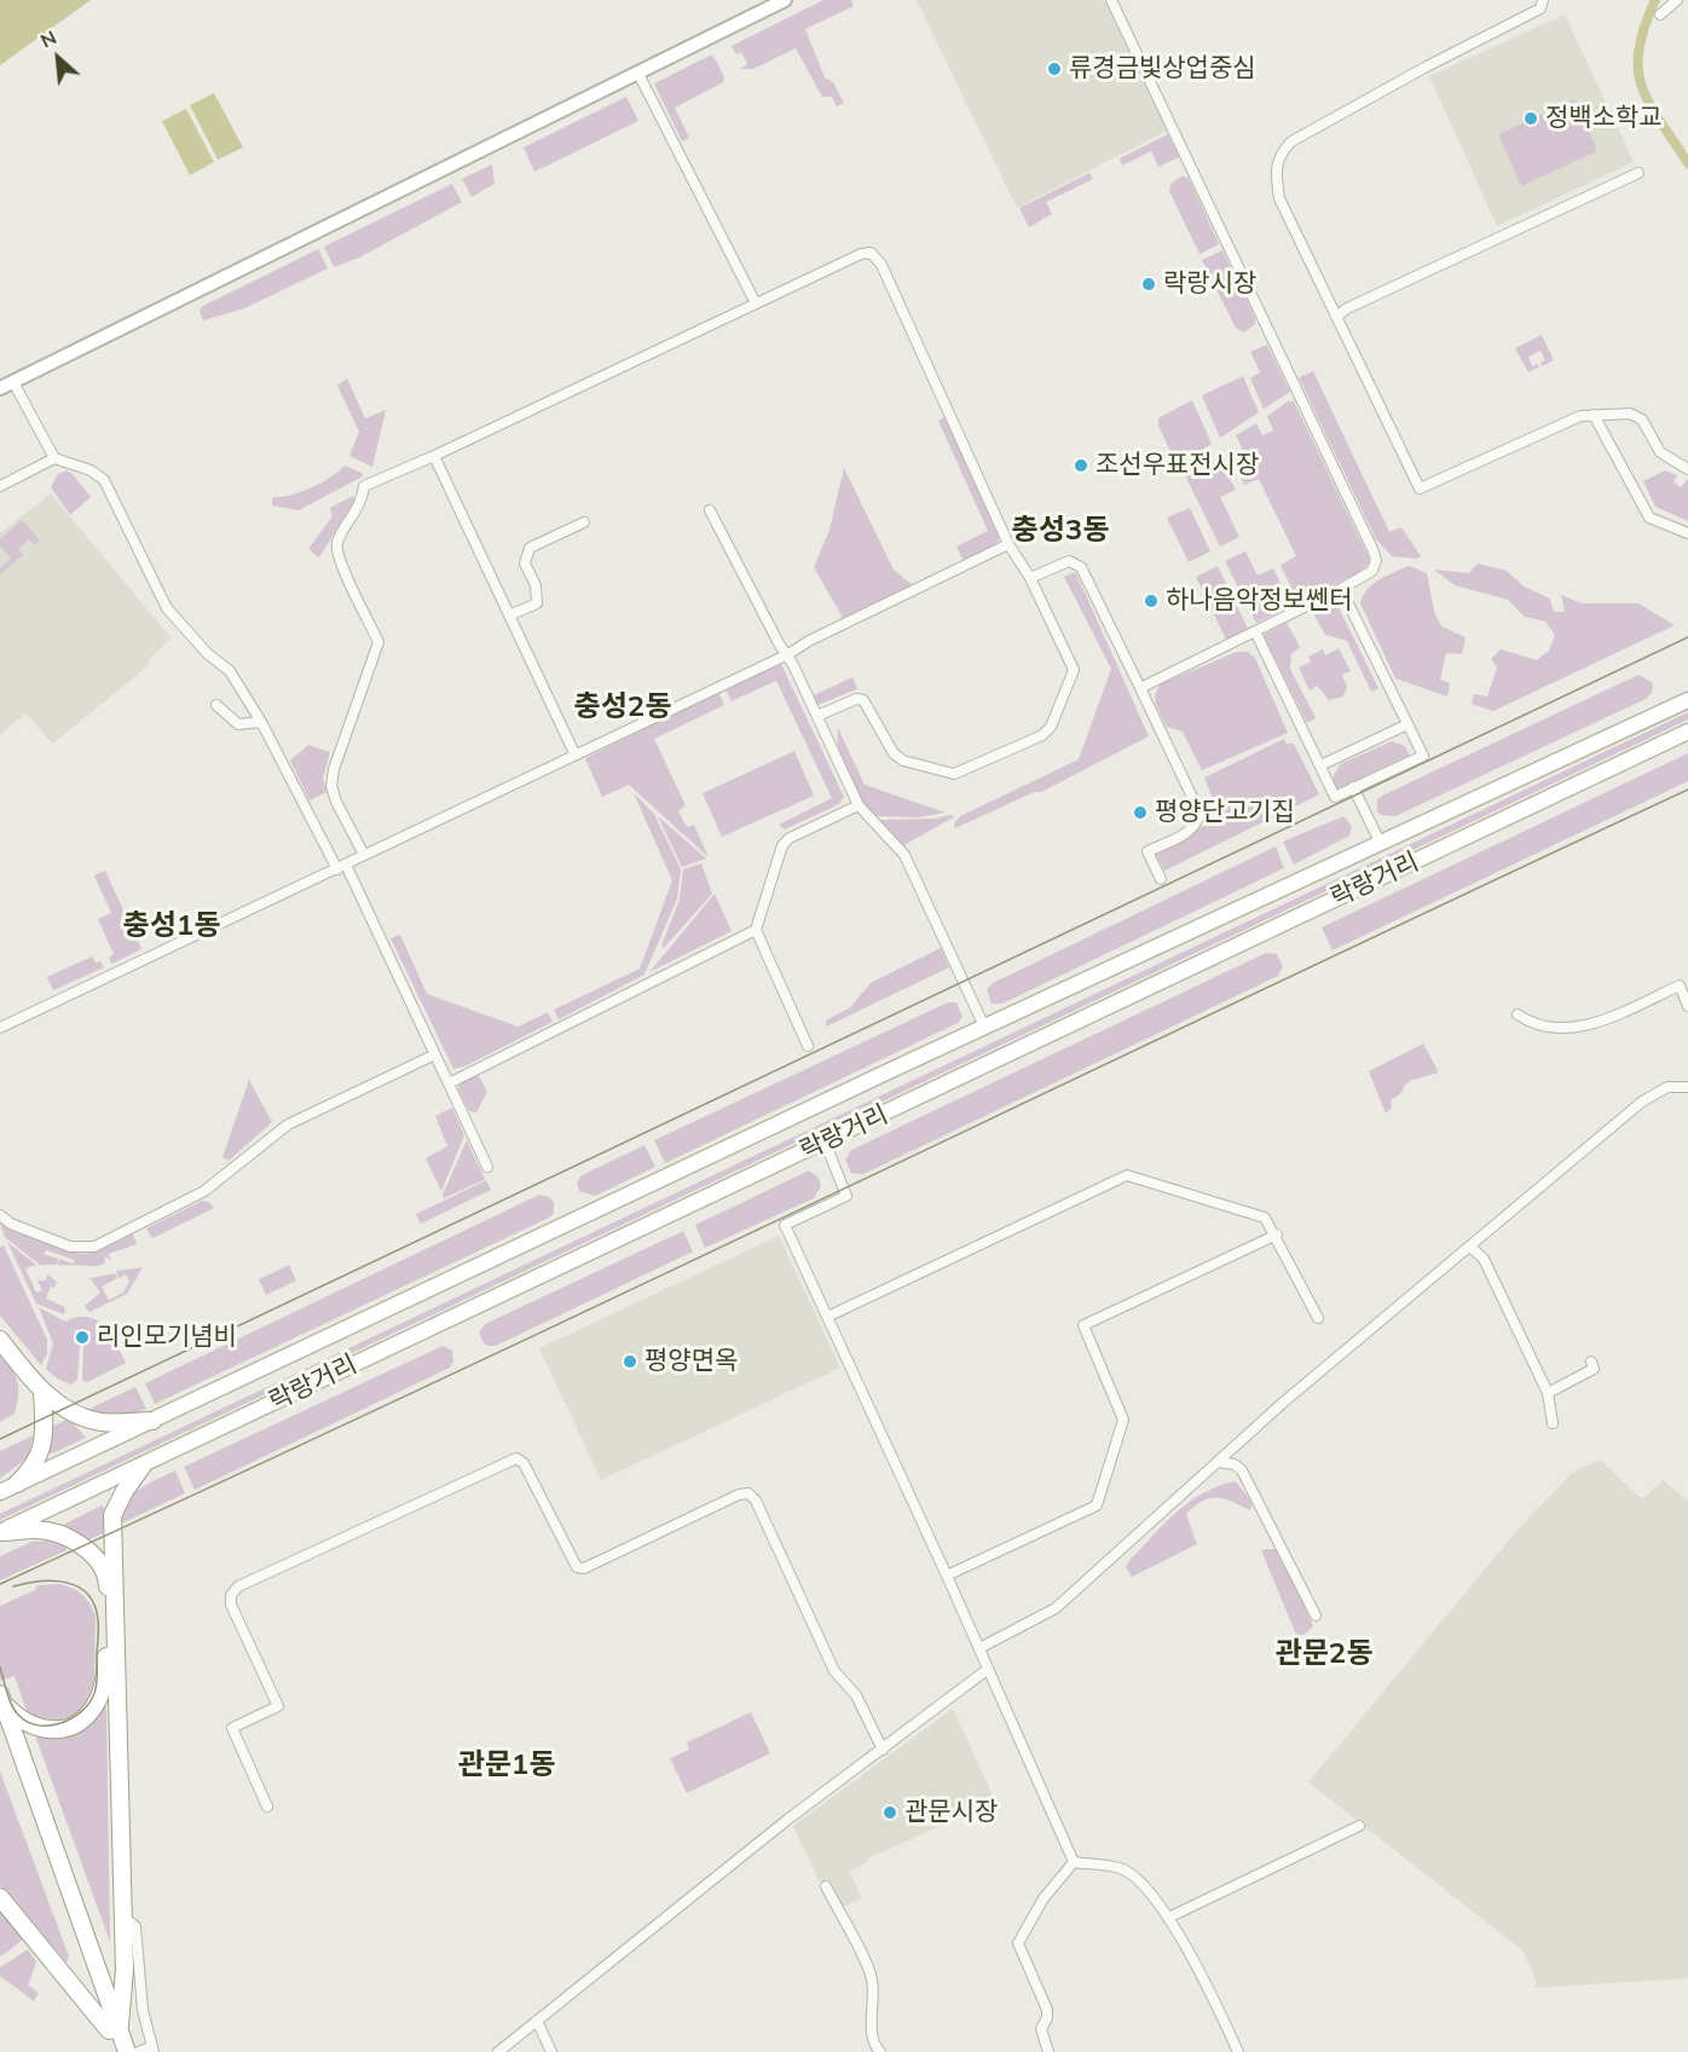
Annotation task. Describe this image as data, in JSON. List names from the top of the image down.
{
  "streets": {
    "main road": ["락랑거리"]
  },
  "districts": [
    "충성3동",
    "충성2동",
    "충성1동",
    "관문2동",
    "관문1동"
  ],
  "places": [
    "류경금빛상업중심",
    "정백소학교",
    "락랑시장",
    "조선우표전시장",
    "하나음악정보쎈터",
    "평양단고기집",
    "리인모기념비",
    "평양면옥",
    "관문시장"
  ],
  "north": "top left"
}
